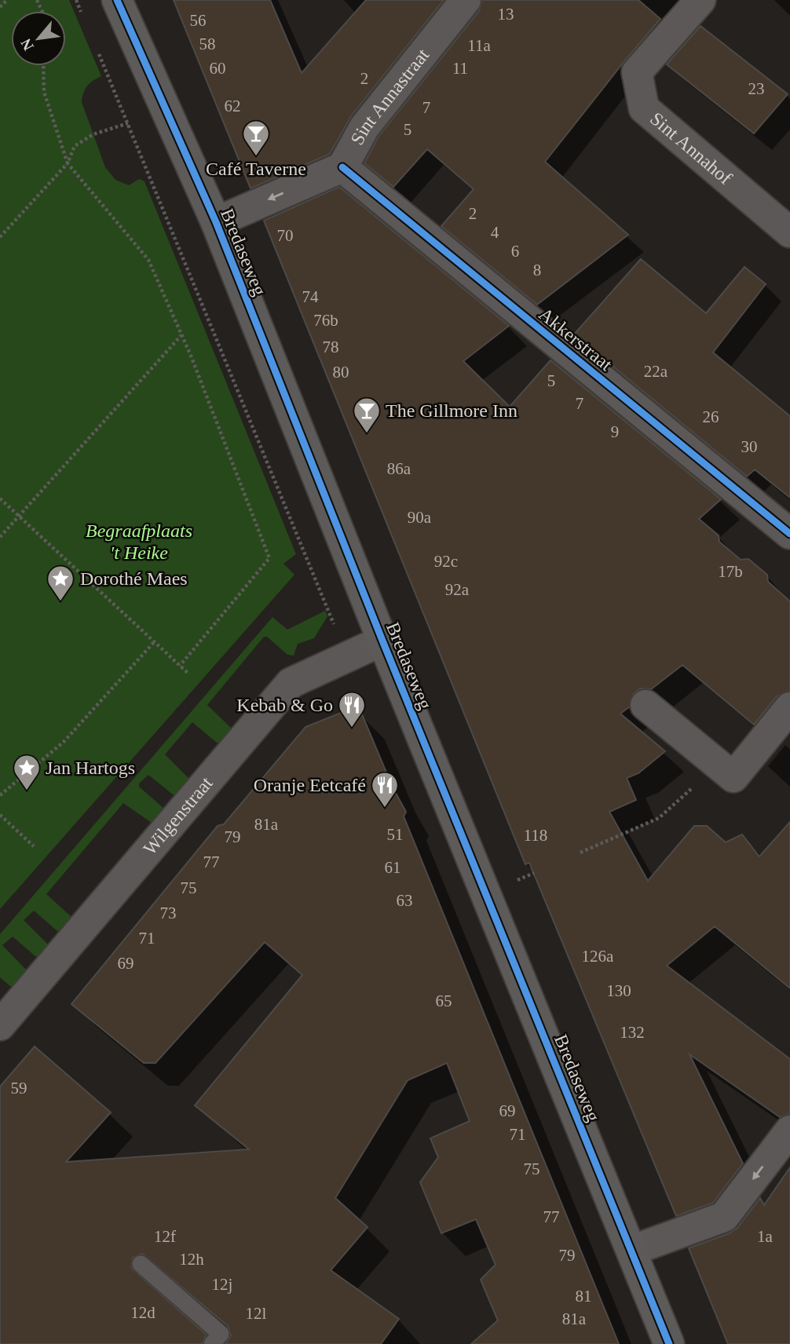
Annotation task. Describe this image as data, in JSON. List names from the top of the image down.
{
  "streets": {
    "street": [
      "Sint Annastraat",
      "Sint Annahof",
      "Bredaseweg",
      "Akkerstraat",
      "Wilgenstraat"
    ]
  },
  "crossings": [
    ["Sint Annastraat", "Bredaseweg"],
    ["Sint Annastraat", "Akkerstraat"],
    ["Bredaseweg", "Wilgenstraat"]
  ],
  "one_way": ["Sint Annastraat"],
  "parks": ["Begraafplaats 't Heike"],
  "places": {
    "bar": ["Café Taverne", "The Gillmore Inn"],
    "place": ["Dorothé Maes", "Jan Hartogs"],
    "restaurant": ["Kebab & Go", "Oranje Eetcafé"]
  },
  "house_numbers": [
    "13",
    "56",
    "58",
    "11a",
    "60",
    "11",
    "2",
    "23",
    "62",
    "7",
    "5",
    "2",
    "4",
    "70",
    "6",
    "8",
    "74",
    "76b",
    "78",
    "22a",
    "80",
    "5",
    "7",
    "26",
    "9",
    "30",
    "86a",
    "90a",
    "92c",
    "17b",
    "92a",
    "81a",
    "51",
    "118",
    "79",
    "77",
    "61",
    "75",
    "63",
    "73",
    "71",
    "126a",
    "69",
    "130",
    "65",
    "132",
    "59",
    "69",
    "71",
    "75",
    "77",
    "12f",
    "1a",
    "79",
    "12h",
    "12j",
    "81",
    "12d",
    "12l",
    "81a"
  ],
  "north": "bottom left"
}
